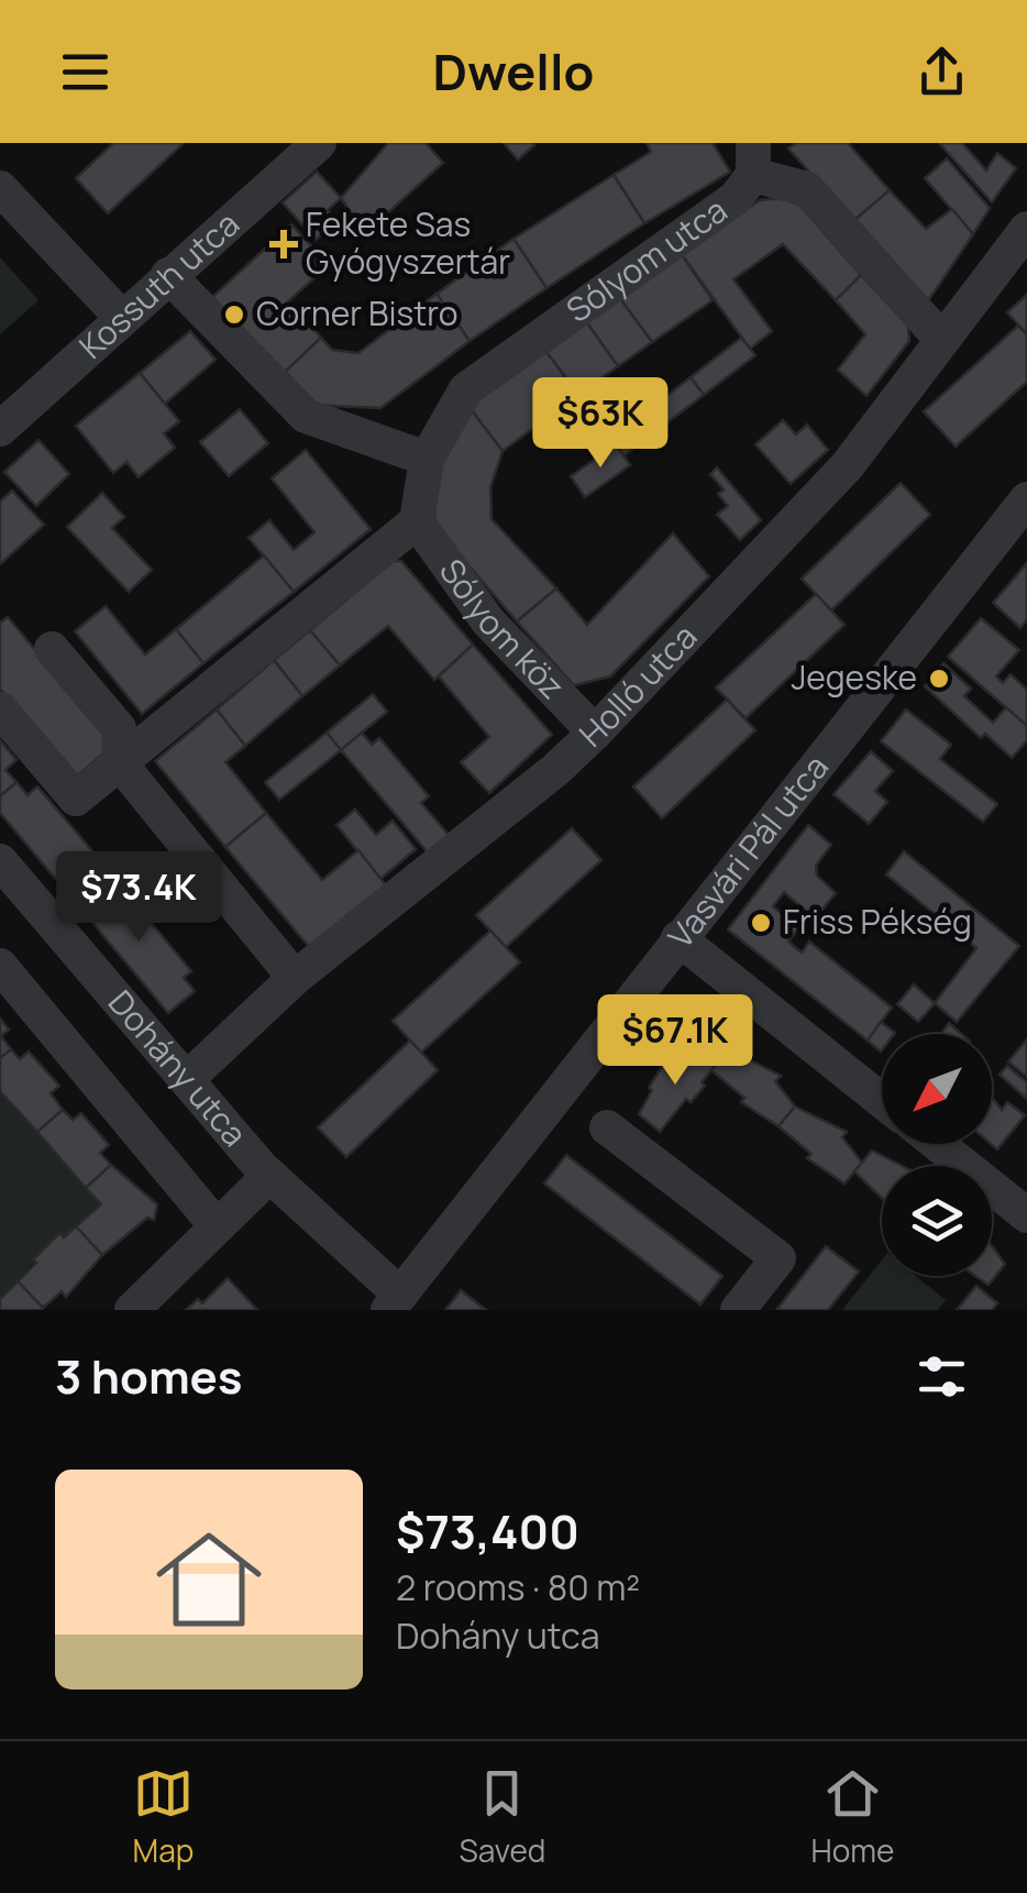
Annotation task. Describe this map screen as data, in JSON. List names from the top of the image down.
{
  "streets": {
    "street": [
      "Sólyom utca",
      "Kossuth utca",
      "Sólyom köz",
      "Holló utca",
      "Vasvári Pál utca",
      "Dohány utca"
    ]
  },
  "crossings": [
    ["Sólyom utca", "Sólyom köz"],
    ["Sólyom köz", "Holló utca"],
    ["Holló utca", "Dohány utca"],
    ["Vasvári Pál utca", "Dohány utca"]
  ],
  "places": {
    "health": ["Fekete Sas Gyógyszertár"],
    "other": ["Corner Bistro", "Jegeske", "Friss Pékség"]
  },
  "north": "bottom left",
  "page": {
    "header": "Dwello",
    "price": ["$63K", "$73.4K", "$67.1K"],
    "heading": "3 homes",
    "list": [
      {
        "name": "$73,400",
        "note": "2 rooms · 80 m² · Dohány utca"
      }
    ],
    "tabs": ["Map", "Saved", "Home"]
  }
}
